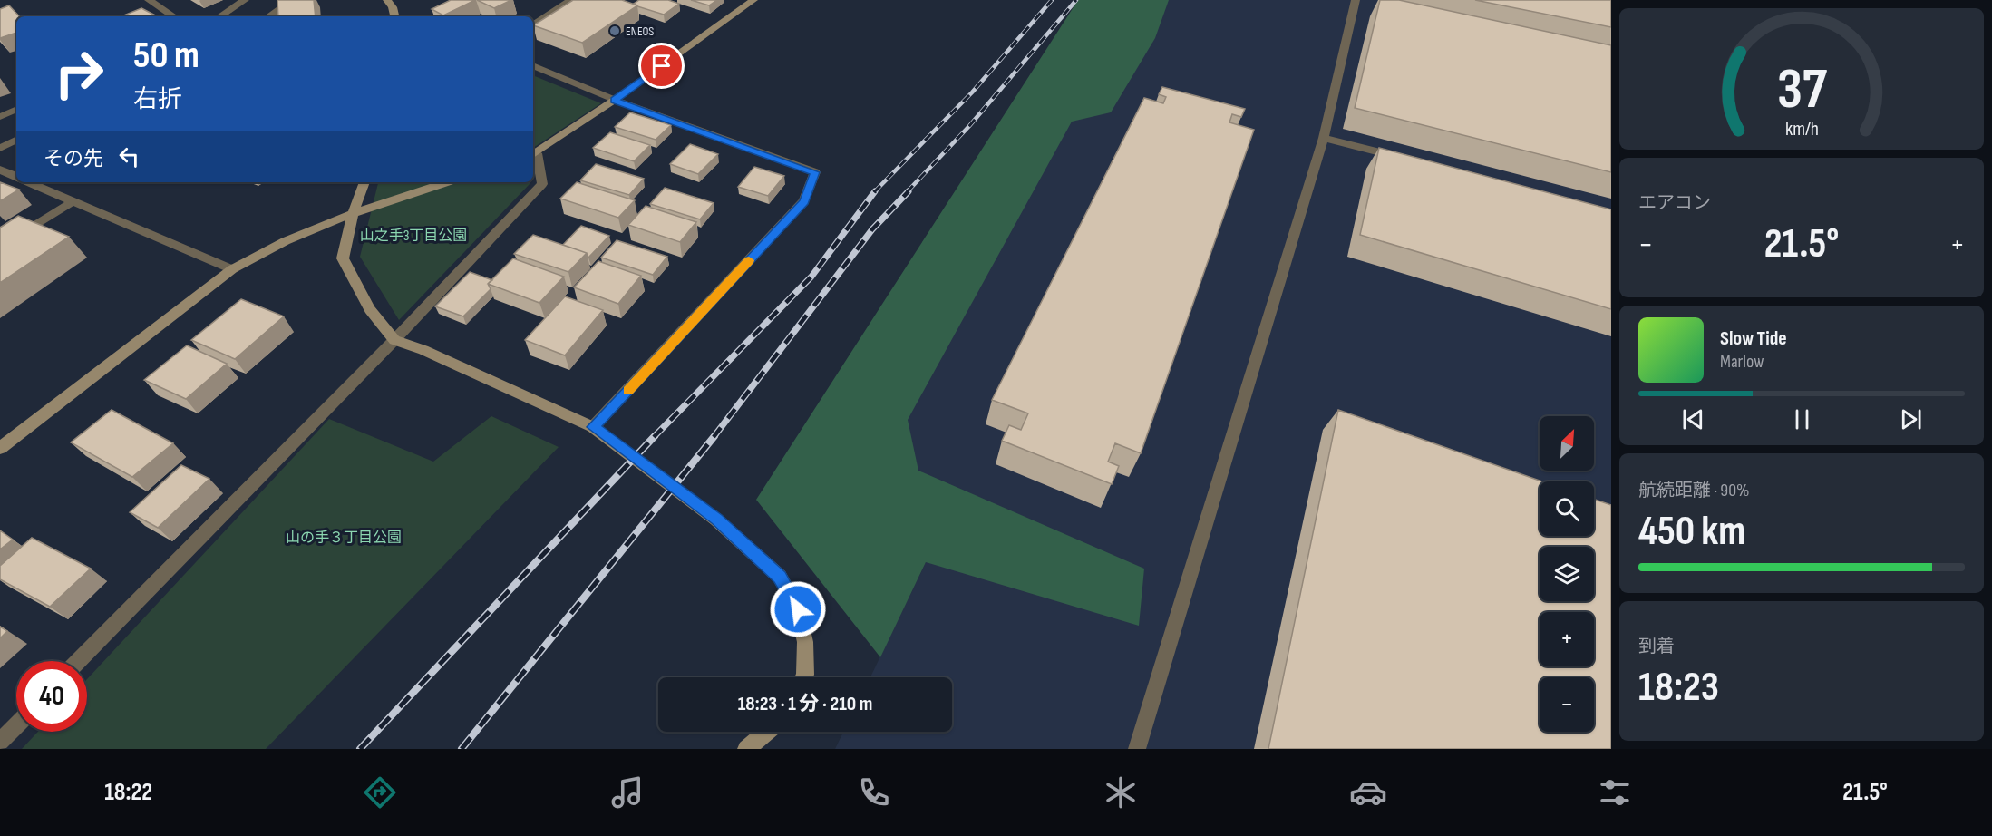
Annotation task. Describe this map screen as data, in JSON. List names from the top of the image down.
{
  "parks": ["山之手3丁目公園", "山の手３丁目公園"],
  "places": ["ENEOS"],
  "north": "top right",
  "page": {
    "turn": ["50 m", "右折"],
    "then": "その先",
    "tile": [
      "エアコン",
      ["航続距離 · 90%", "450 km"],
      ["到着", "18:23"]
    ],
    "heat": ["−", "21.5°", "+"],
    "song": ["Slow Tide", "Marlow"],
    "map_buttons": ["+", "−"],
    "limit": "40",
    "trip": "18:23 · 1 分 · 210 m",
    "tabs": ["18:22", "21.5°"],
    "gauge": ["37", "km/h"]
  }
}
